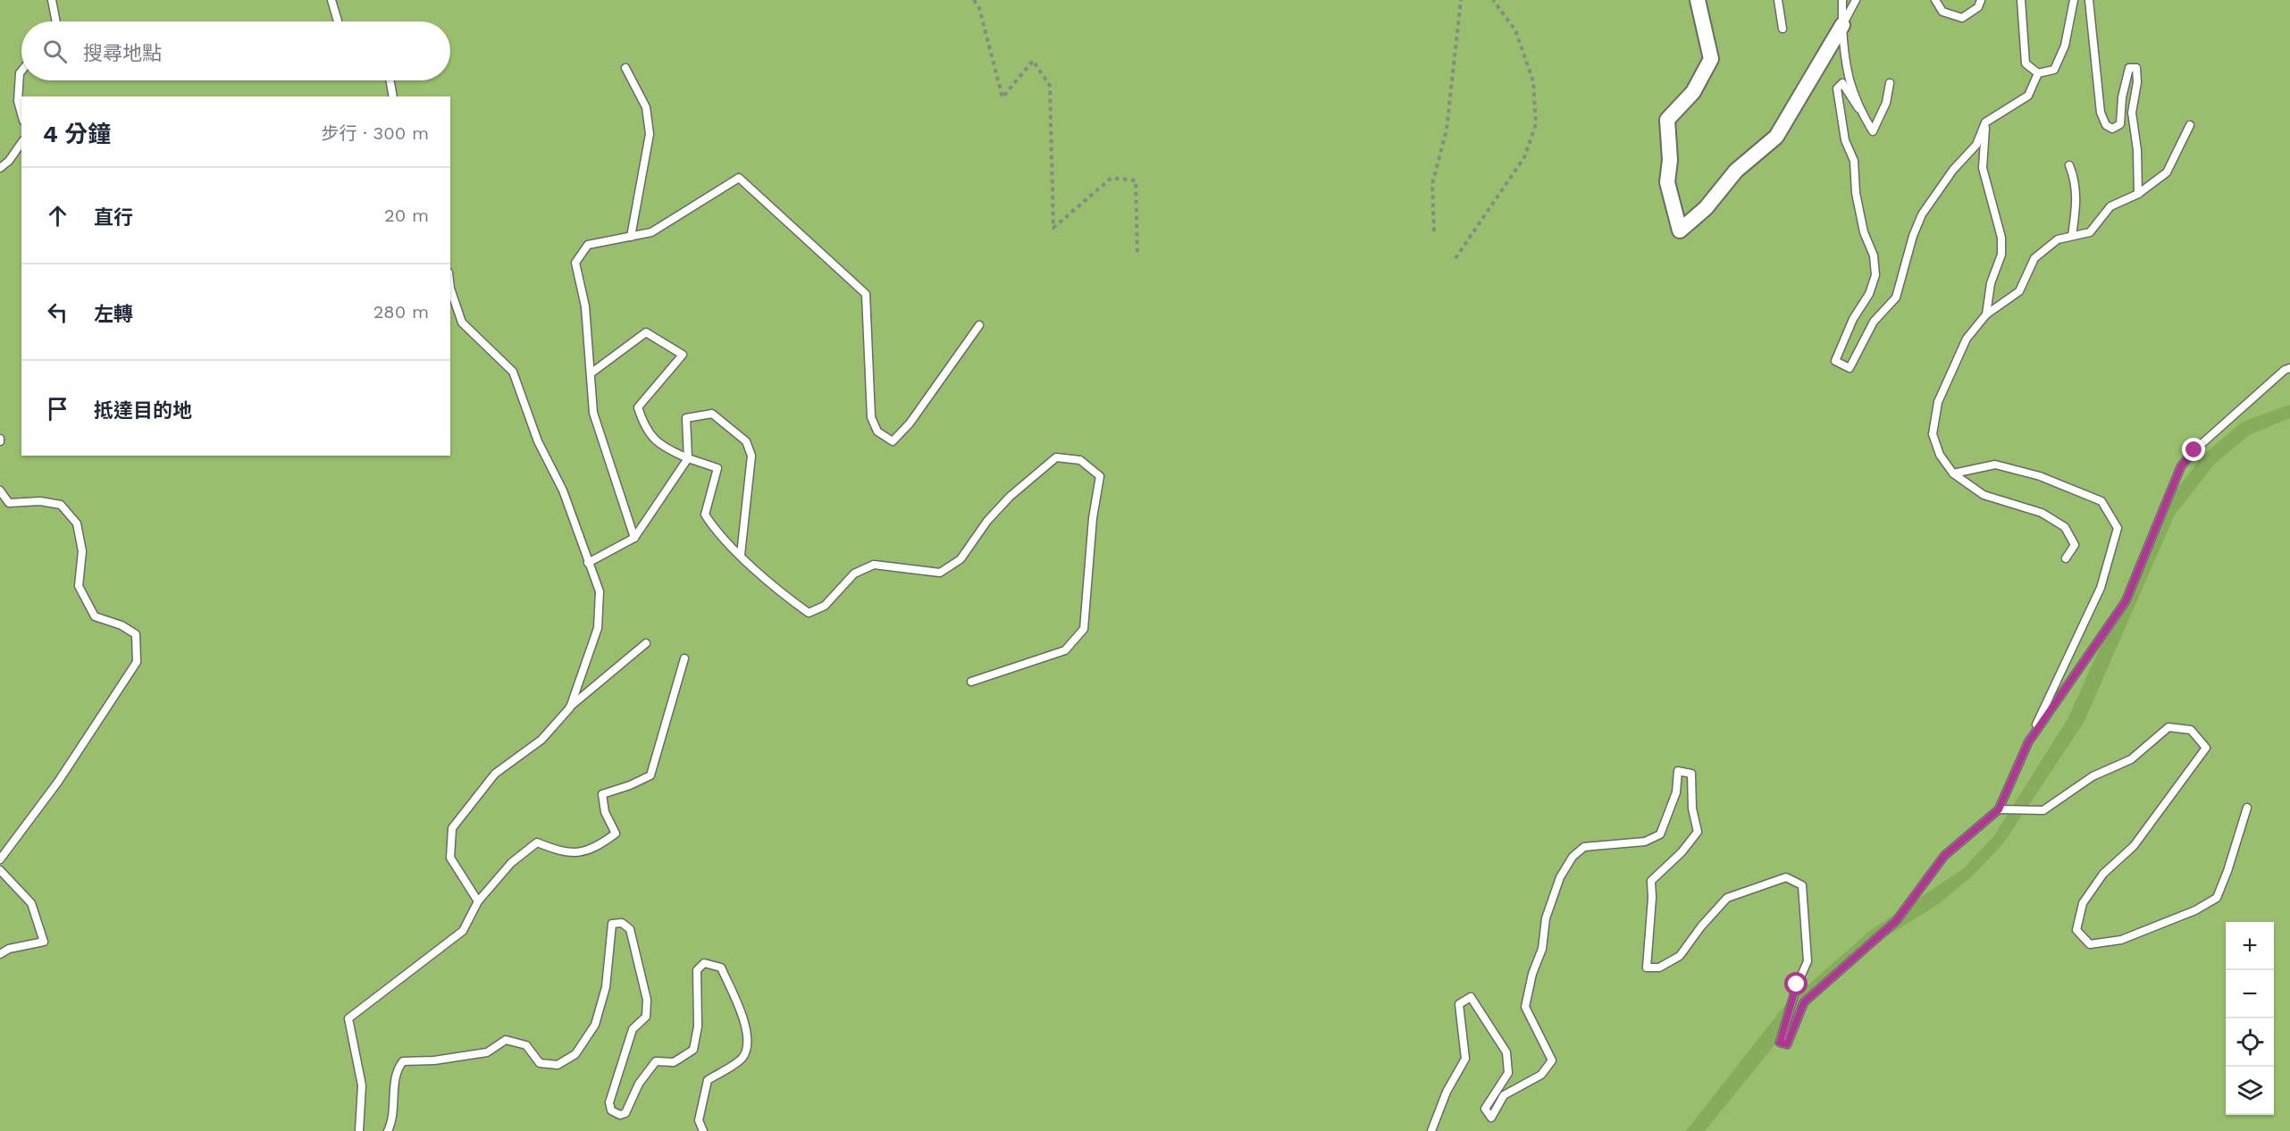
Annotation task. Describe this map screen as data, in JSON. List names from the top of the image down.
{
  "page": {
    "search": "搜尋地點",
    "heading": ["4 分鐘", "步行 · 300 m"],
    "list": [
      ["直行", "20 m"],
      ["左轉", "280 m"],
      "抵達目的地"
    ],
    "map_buttons": ["+", "−"]
  }
}
